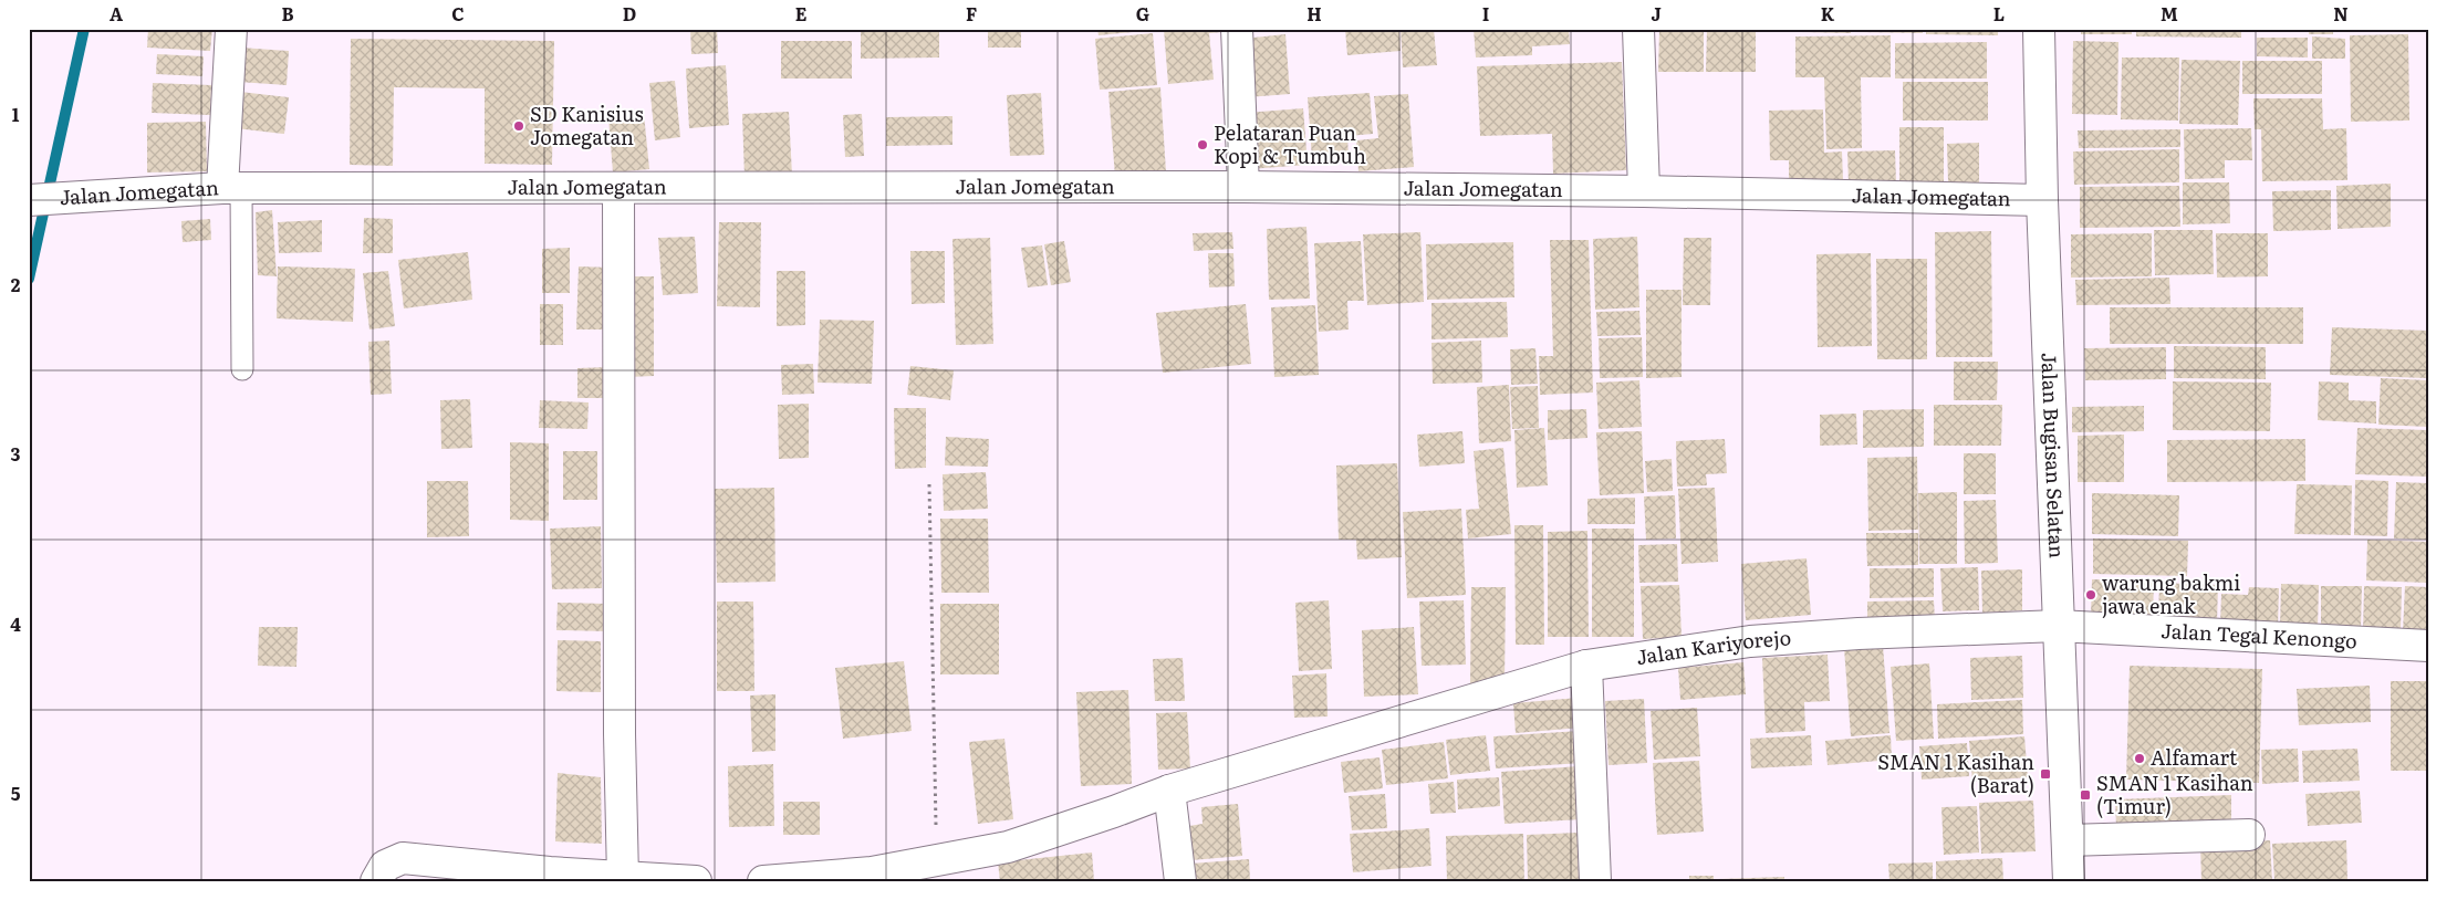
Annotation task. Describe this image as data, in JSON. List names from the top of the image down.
{
  "streets": {
    "street": [
      "Jalan Jomegatan",
      "Jalan Bugisan Selatan",
      "Jalan Tegal Kenongo",
      "Jalan Kariyorejo"
    ]
  },
  "crossings": [
    ["Jalan Jomegatan", "Jalan Bugisan Selatan"],
    ["Jalan Bugisan Selatan", "Jalan Tegal Kenongo"],
    ["Jalan Bugisan Selatan", "Jalan Kariyorejo"],
    ["Jalan Tegal Kenongo", "Jalan Kariyorejo"]
  ],
  "places": {
    "other": [
      "SD Kanisius Jomegatan",
      "Pelataran Puan Kopi & Tumbuh",
      "warung bakmi jawa enak",
      "Alfamart"
    ],
    "transit": ["SMAN 1 Kasihan (Barat)", "SMAN 1 Kasihan (Timur)"]
  },
  "grid": {
    "columns": [
      "A",
      "B",
      "C",
      "D",
      "E",
      "F",
      "G",
      "H",
      "I",
      "J",
      "K",
      "L",
      "M",
      "N"
    ],
    "rows": [
      "1",
      "2",
      "3",
      "4",
      "5"
    ]
  }
}
